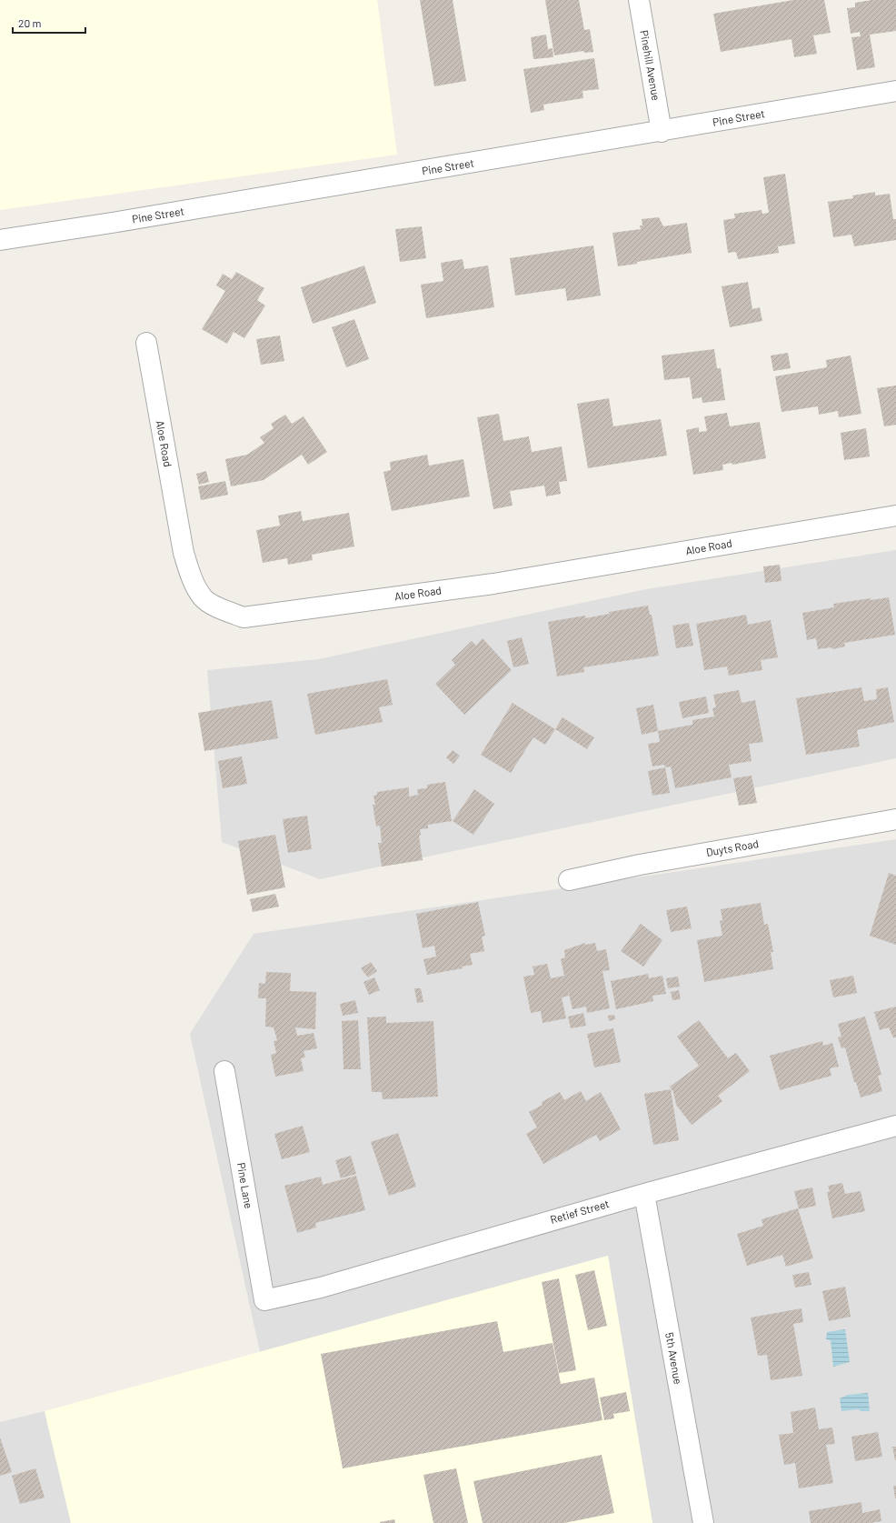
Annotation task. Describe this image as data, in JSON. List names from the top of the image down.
{
  "streets": {
    "street": [
      "Pinehill Avenue",
      "Pine Street",
      "Aloe Road",
      "Duyts Road",
      "Pine Lane",
      "Retief Street",
      "5th Avenue"
    ]
  },
  "crossings": [
    ["Pinehill Avenue", "Pine Street"],
    ["Pine Lane", "Retief Street"],
    ["Retief Street", "5th Avenue"]
  ],
  "scale_bar": "20 m"
}
